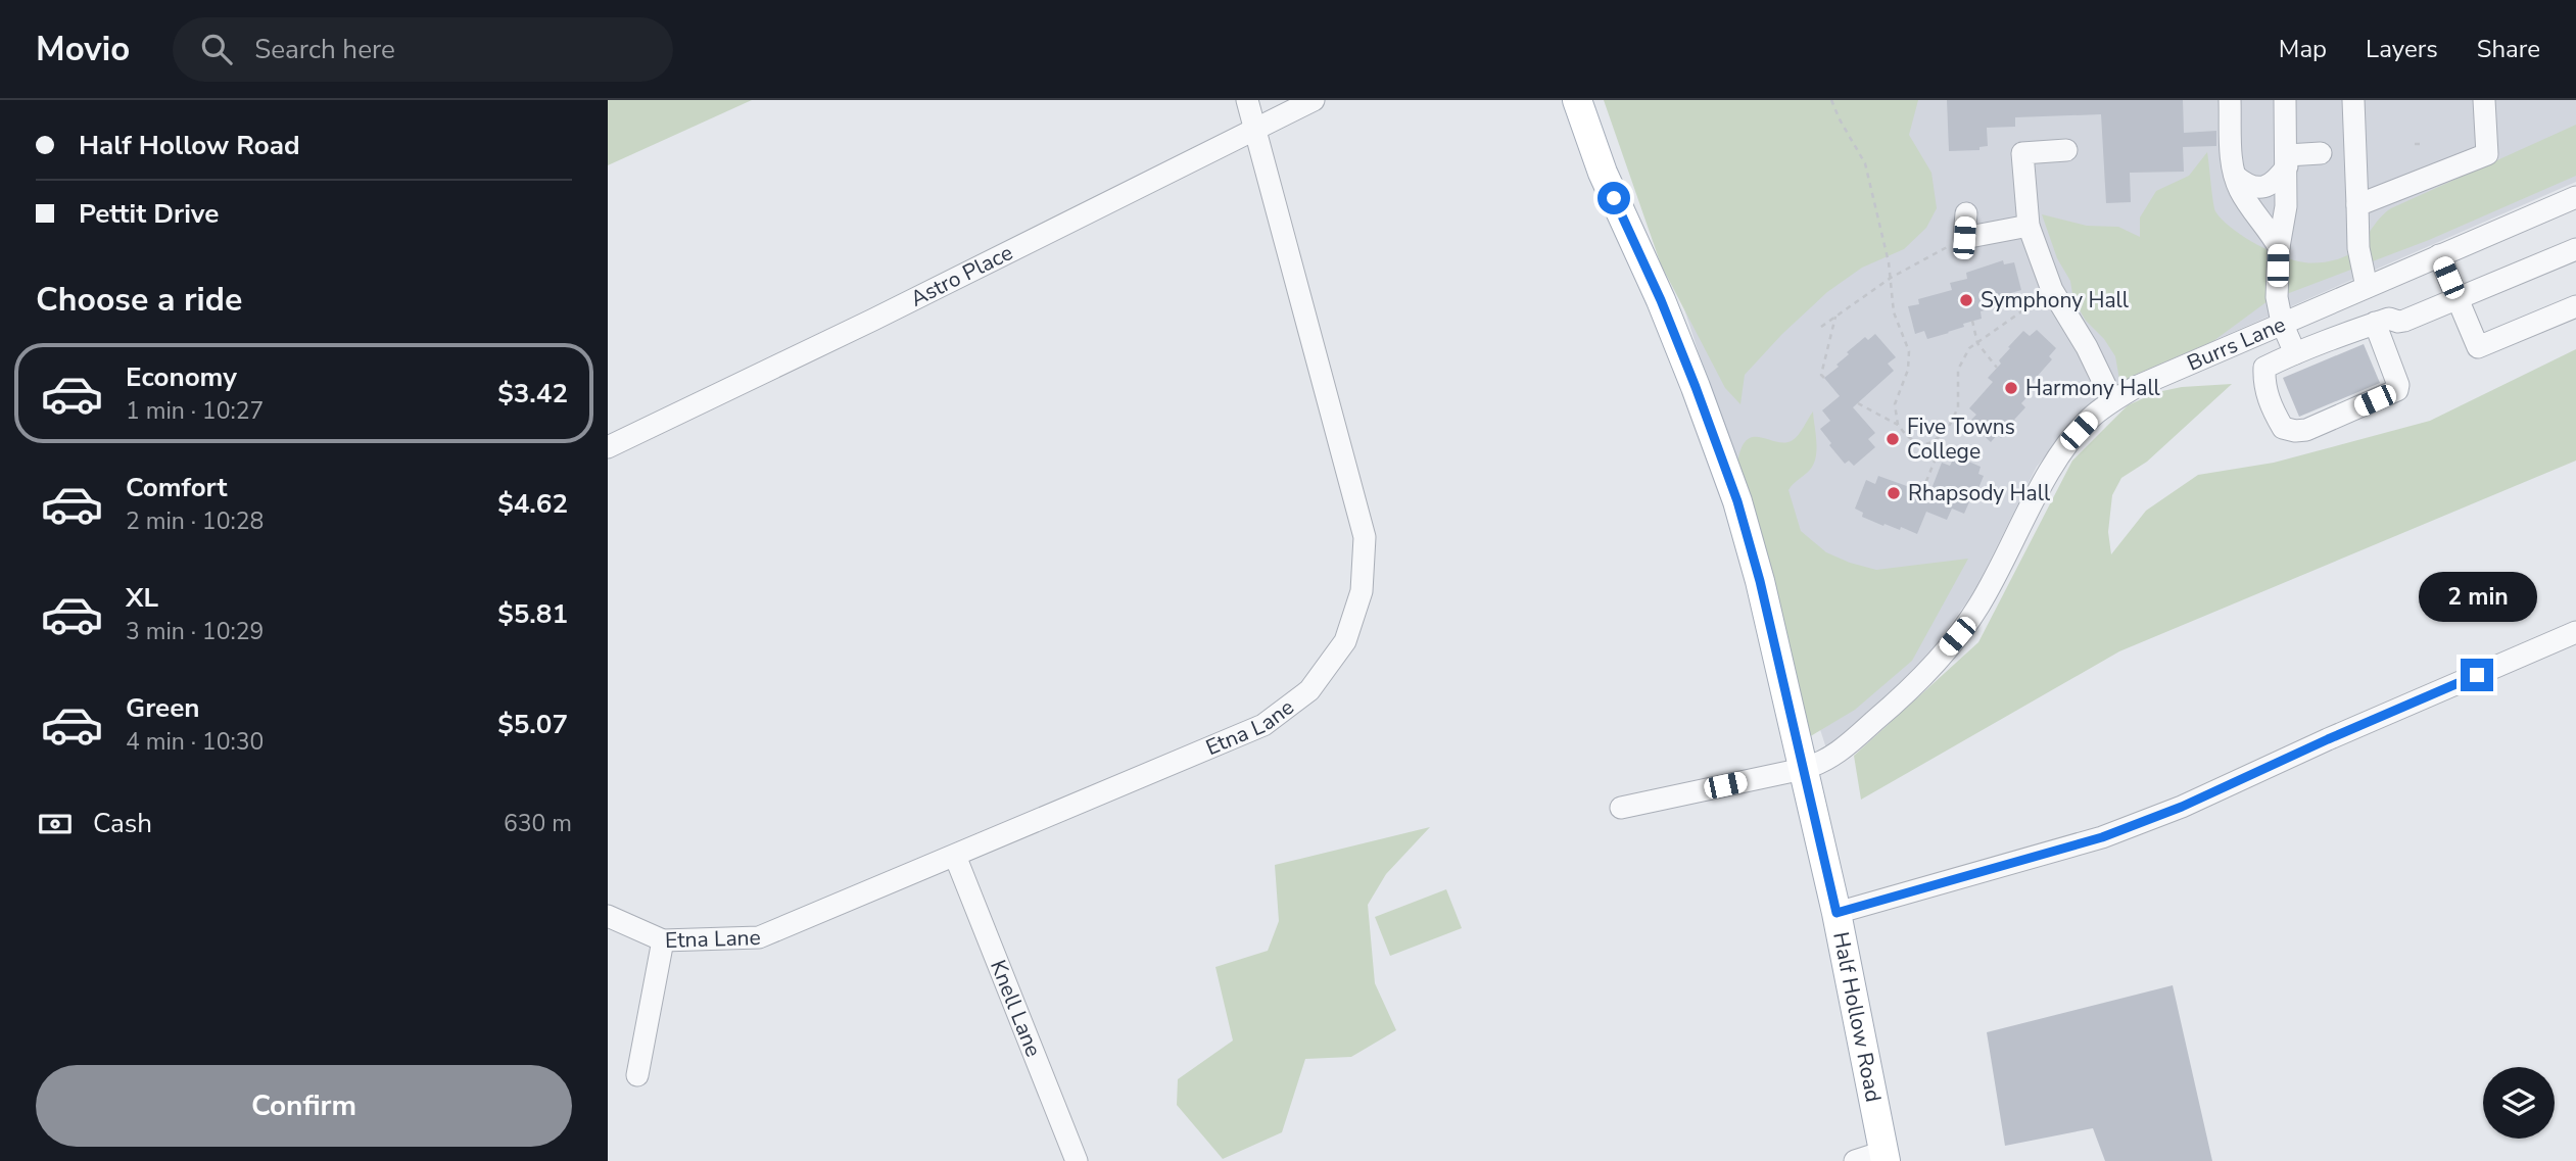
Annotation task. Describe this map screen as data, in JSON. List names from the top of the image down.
{
  "streets": {
    "main road": ["Half Hollow Road"],
    "street": [
      "Astro Place",
      "Burrs Lane",
      "Etna Lane",
      "Knell Lane"
    ]
  },
  "crossings": [
    ["Astro Place", "Etna Lane"],
    ["Burrs Lane", "Half Hollow Road"],
    ["Etna Lane", "Knell Lane"]
  ],
  "places": [
    "Symphony Hall",
    "Harmony Hall",
    "Five Towns College",
    "Rhapsody Hall"
  ],
  "page": {
    "header": "Movio",
    "search": "Search here",
    "nav": ["Map", "Layers", "Share"],
    "banner": ["Half Hollow Road", "Pettit Drive"],
    "heading": "Choose a ride",
    "list": [
      {
        "name": "Economy",
        "note": "1 min · 10:27",
        "value": "$3.42"
      },
      {
        "name": "Comfort",
        "note": "2 min · 10:28",
        "value": "$4.62"
      },
      {
        "name": "XL",
        "note": "3 min · 10:29",
        "value": "$5.81"
      },
      {
        "name": "Green",
        "note": "4 min · 10:30",
        "value": "$5.07"
      }
    ],
    "bubble": "2 min",
    "pay": ["Cash", "630 m"],
    "buttons": "Confirm"
  }
}
